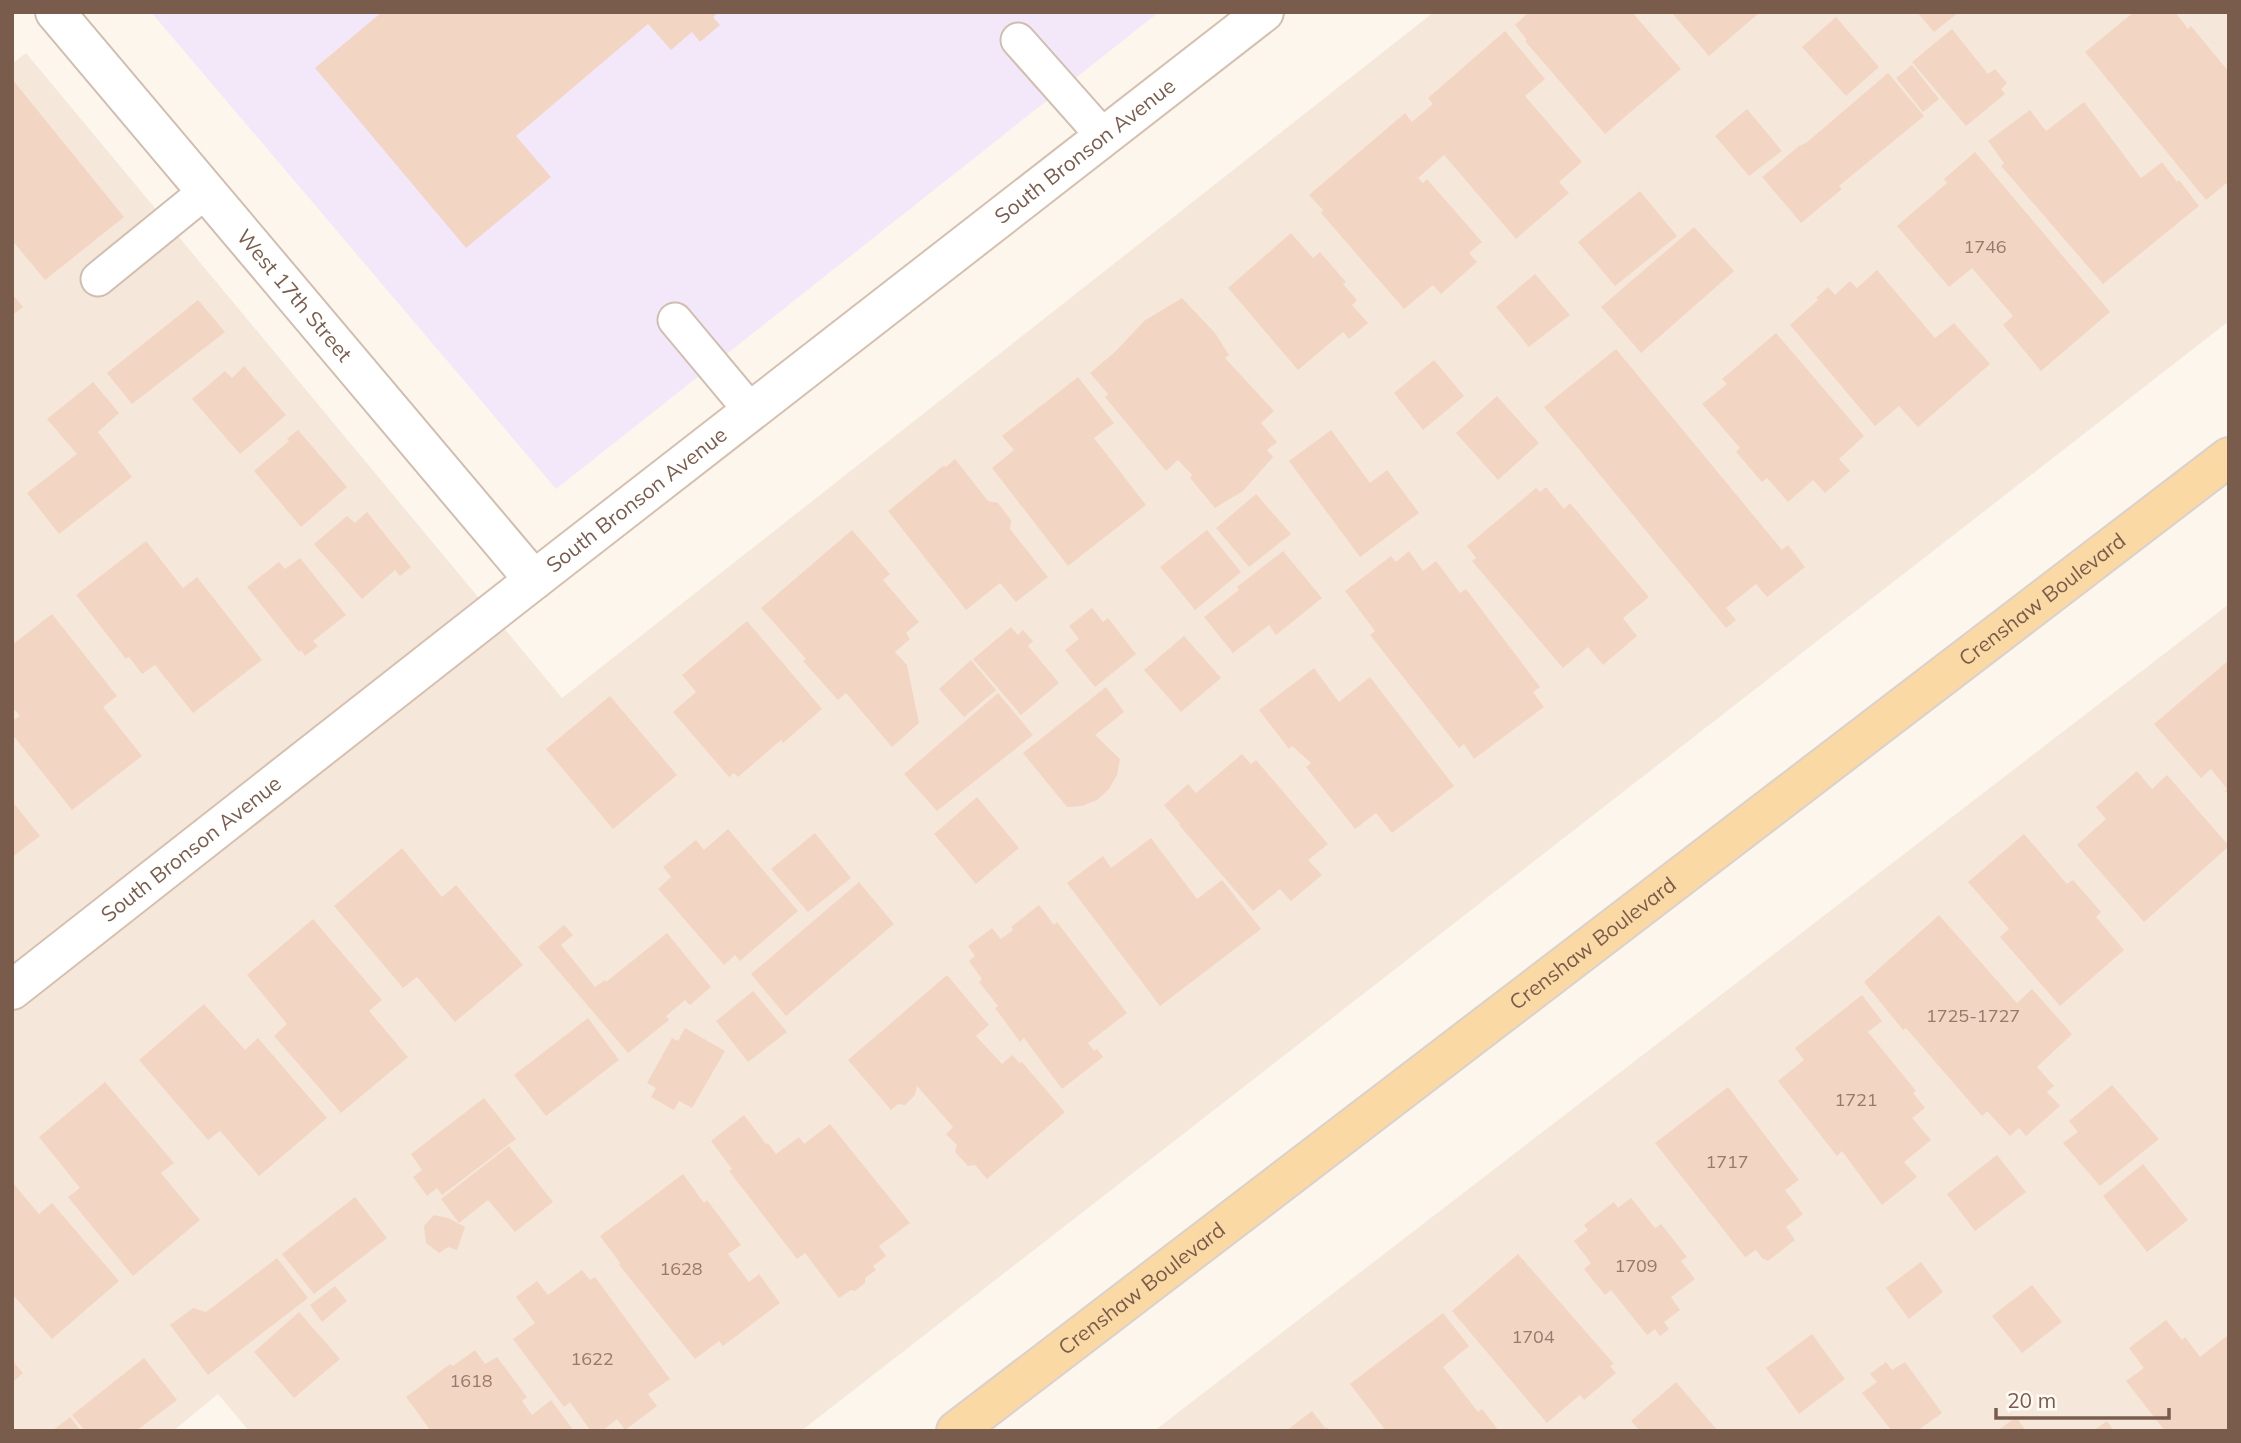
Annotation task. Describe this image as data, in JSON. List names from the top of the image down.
{
  "streets": {
    "main road": ["Crenshaw Boulevard"],
    "street": ["South Bronson Avenue", "West 17th Street"]
  },
  "crossings": [
    ["South Bronson Avenue", "West 17th Street"]
  ],
  "house_numbers": [
    "1746",
    "1725-1727",
    "1721",
    "1717",
    "1709",
    "1628",
    "1704",
    "1622",
    "1618"
  ],
  "scale_bar": "20 m"
}
